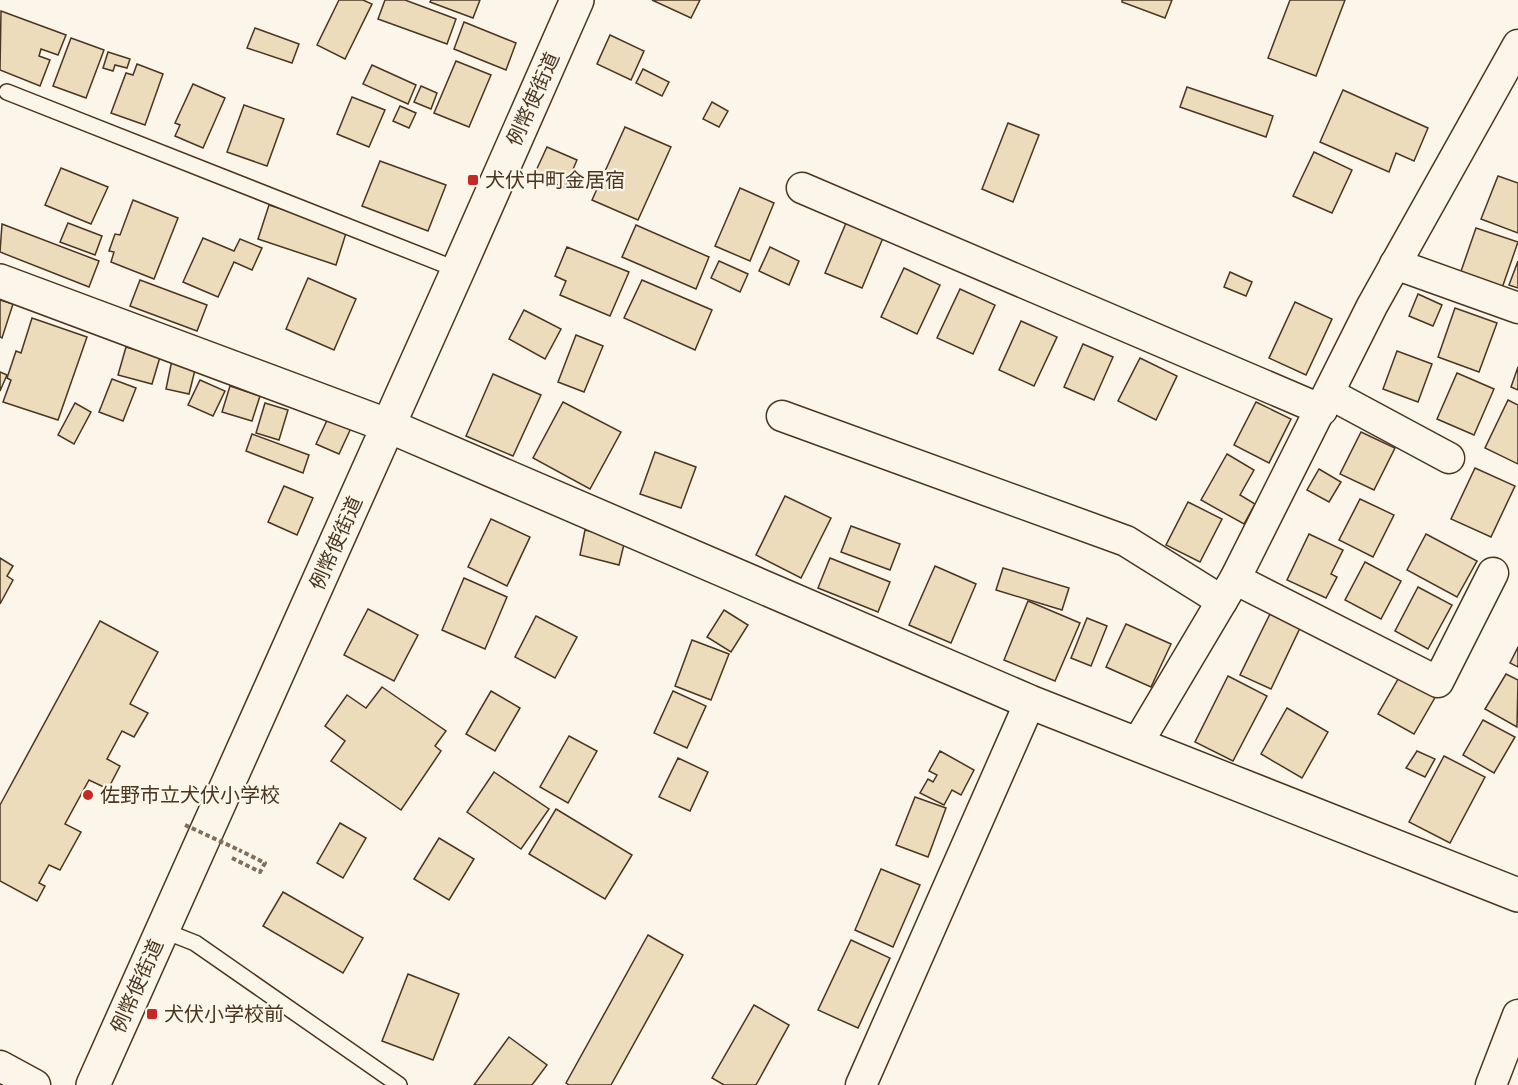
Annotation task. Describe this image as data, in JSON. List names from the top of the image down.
{
  "streets": {
    "street": ["例幣使街道"]
  },
  "places": {
    "transit": ["犬伏中町金居宿", "犬伏小学校前"],
    "other": ["佐野市立犬伏小学校"]
  }
}
